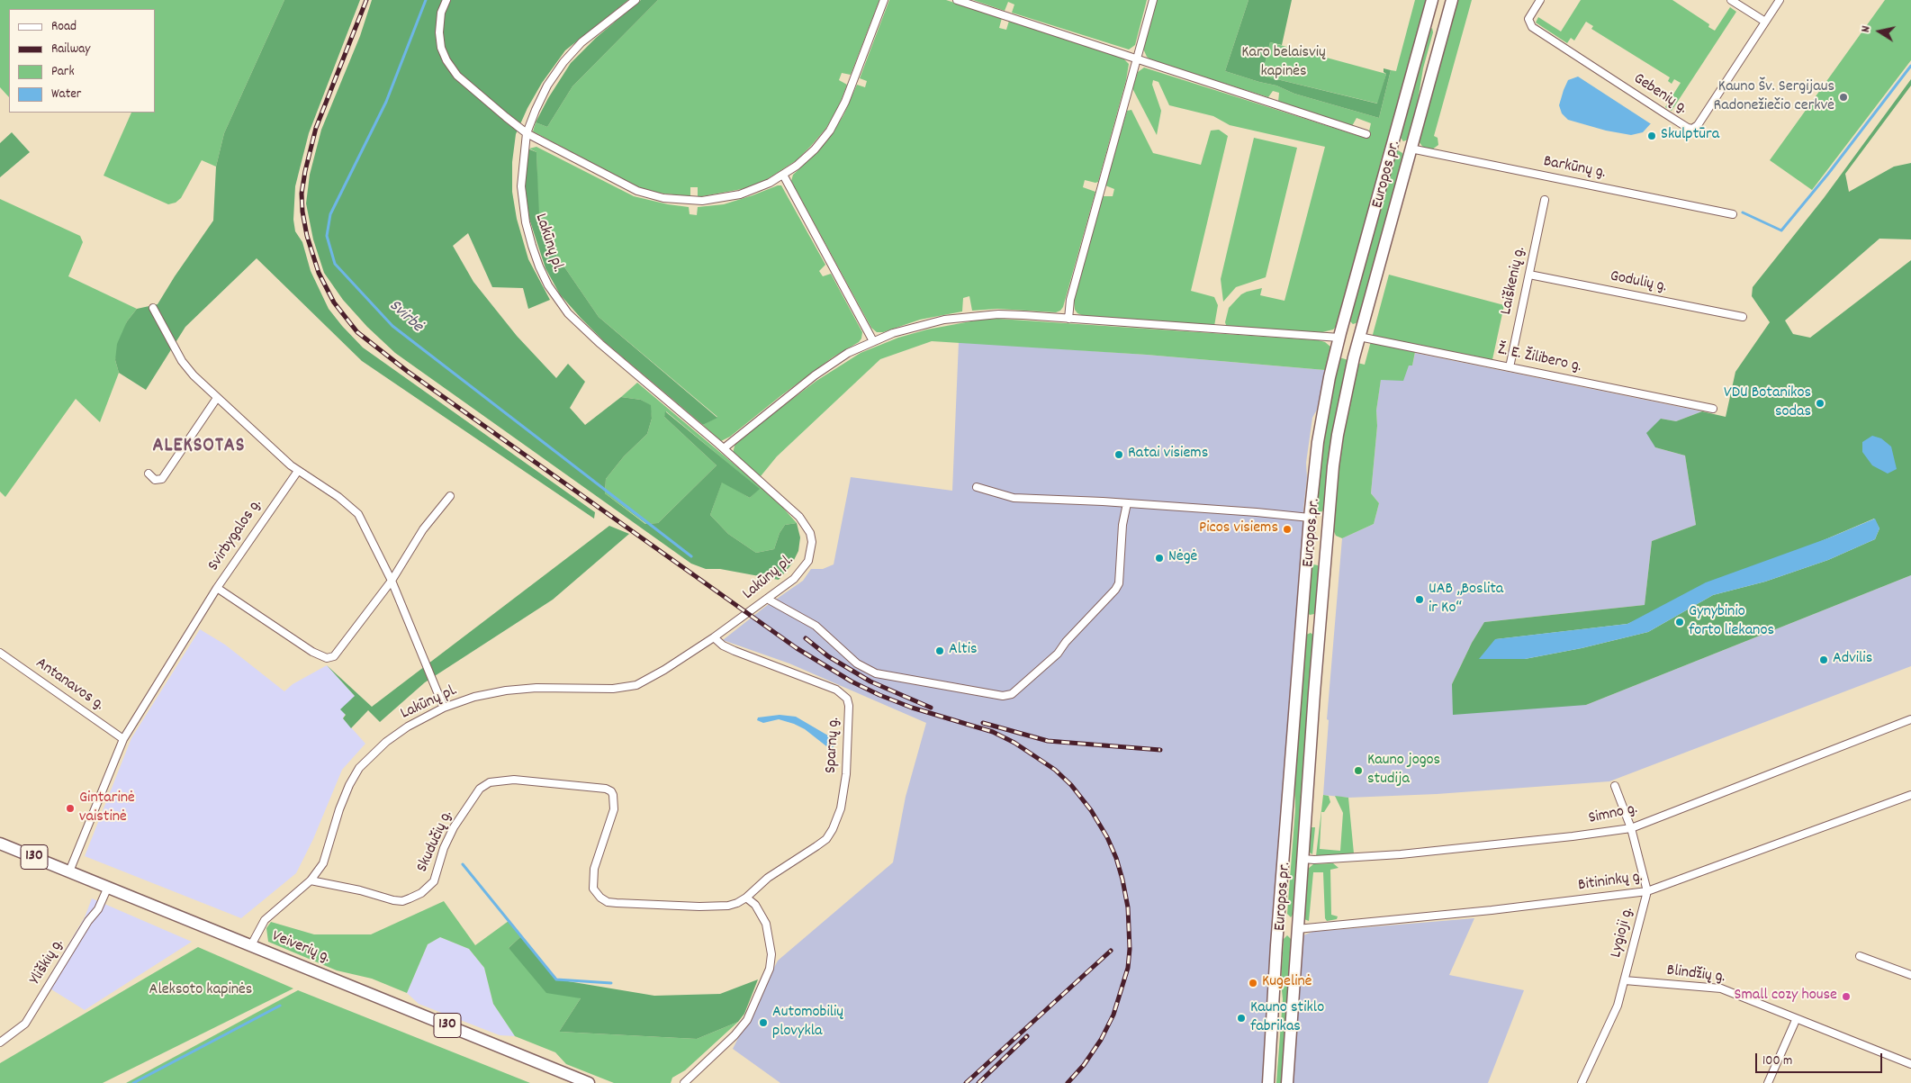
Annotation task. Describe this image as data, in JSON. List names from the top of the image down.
{
  "streets": {
    "main road": ["Europos pr.", "130", "Veiverių g."],
    "street": [
      "Gebenių g.",
      "Barkūnų g.",
      "Lakūnų pl.",
      "Laiškenių g.",
      "Godulių g.",
      "Ž. E. Žilibero g.",
      "Svirbygalos g.",
      "Antanavos g.",
      "Sparnų g.",
      "Simno g.",
      "Skudučių g.",
      "Bitininkų g.",
      "Lygioji g.",
      "Yliškių g.",
      "Blindžių g."
    ]
  },
  "crossings": [
    ["Barkūnų g.", "Europos pr."],
    ["Europos pr.", "Ž. E. Žilibero g."],
    ["Europos pr.", "Simno g."],
    ["Europos pr.", "Bitininkų g."],
    ["Lakūnų pl.", "Sparnų g."],
    ["Lakūnų pl.", "Skudučių g."],
    ["Lakūnų pl.", "Veiverių g."],
    ["Laiškenių g.", "Godulių g."],
    ["Laiškenių g.", "Ž. E. Žilibero g."],
    ["Svirbygalos g.", "Antanavos g."],
    ["Svirbygalos g.", "Veiverių g."],
    ["Sparnų g.", "Skudučių g."],
    ["Simno g.", "Lygioji g."],
    ["Bitininkų g.", "Lygioji g."],
    ["Lygioji g.", "Blindžių g."],
    ["Veiverių g.", "Yliškių g."]
  ],
  "districts": ["ALEKSOTAS"],
  "water": ["Svirbė"],
  "parks": ["Karo belaisvių kapinės", "Aleksoto kapinės"],
  "places": [
    "Kauno Šv. Sergijaus Radonežiečio cerkvė",
    "Skulptūra",
    "VDU Botanikos sodas",
    "Ratai visiems",
    "Picos visiems",
    "Nėgė",
    "UAB „Boslita ir Ko“",
    "Gynybinio forto liekanos",
    "Altis",
    "Advilis",
    "Kauno jogos studija",
    "Gintarinė vaistinė",
    "Kugelinė",
    "Small cozy house",
    "Kauno stiklo fabrikas",
    "Automobilių plovykla"
  ],
  "legend": [
    "Road",
    "Railway",
    "Park",
    "Water"
  ],
  "scale_bar": "100 m",
  "north": "left"
}
